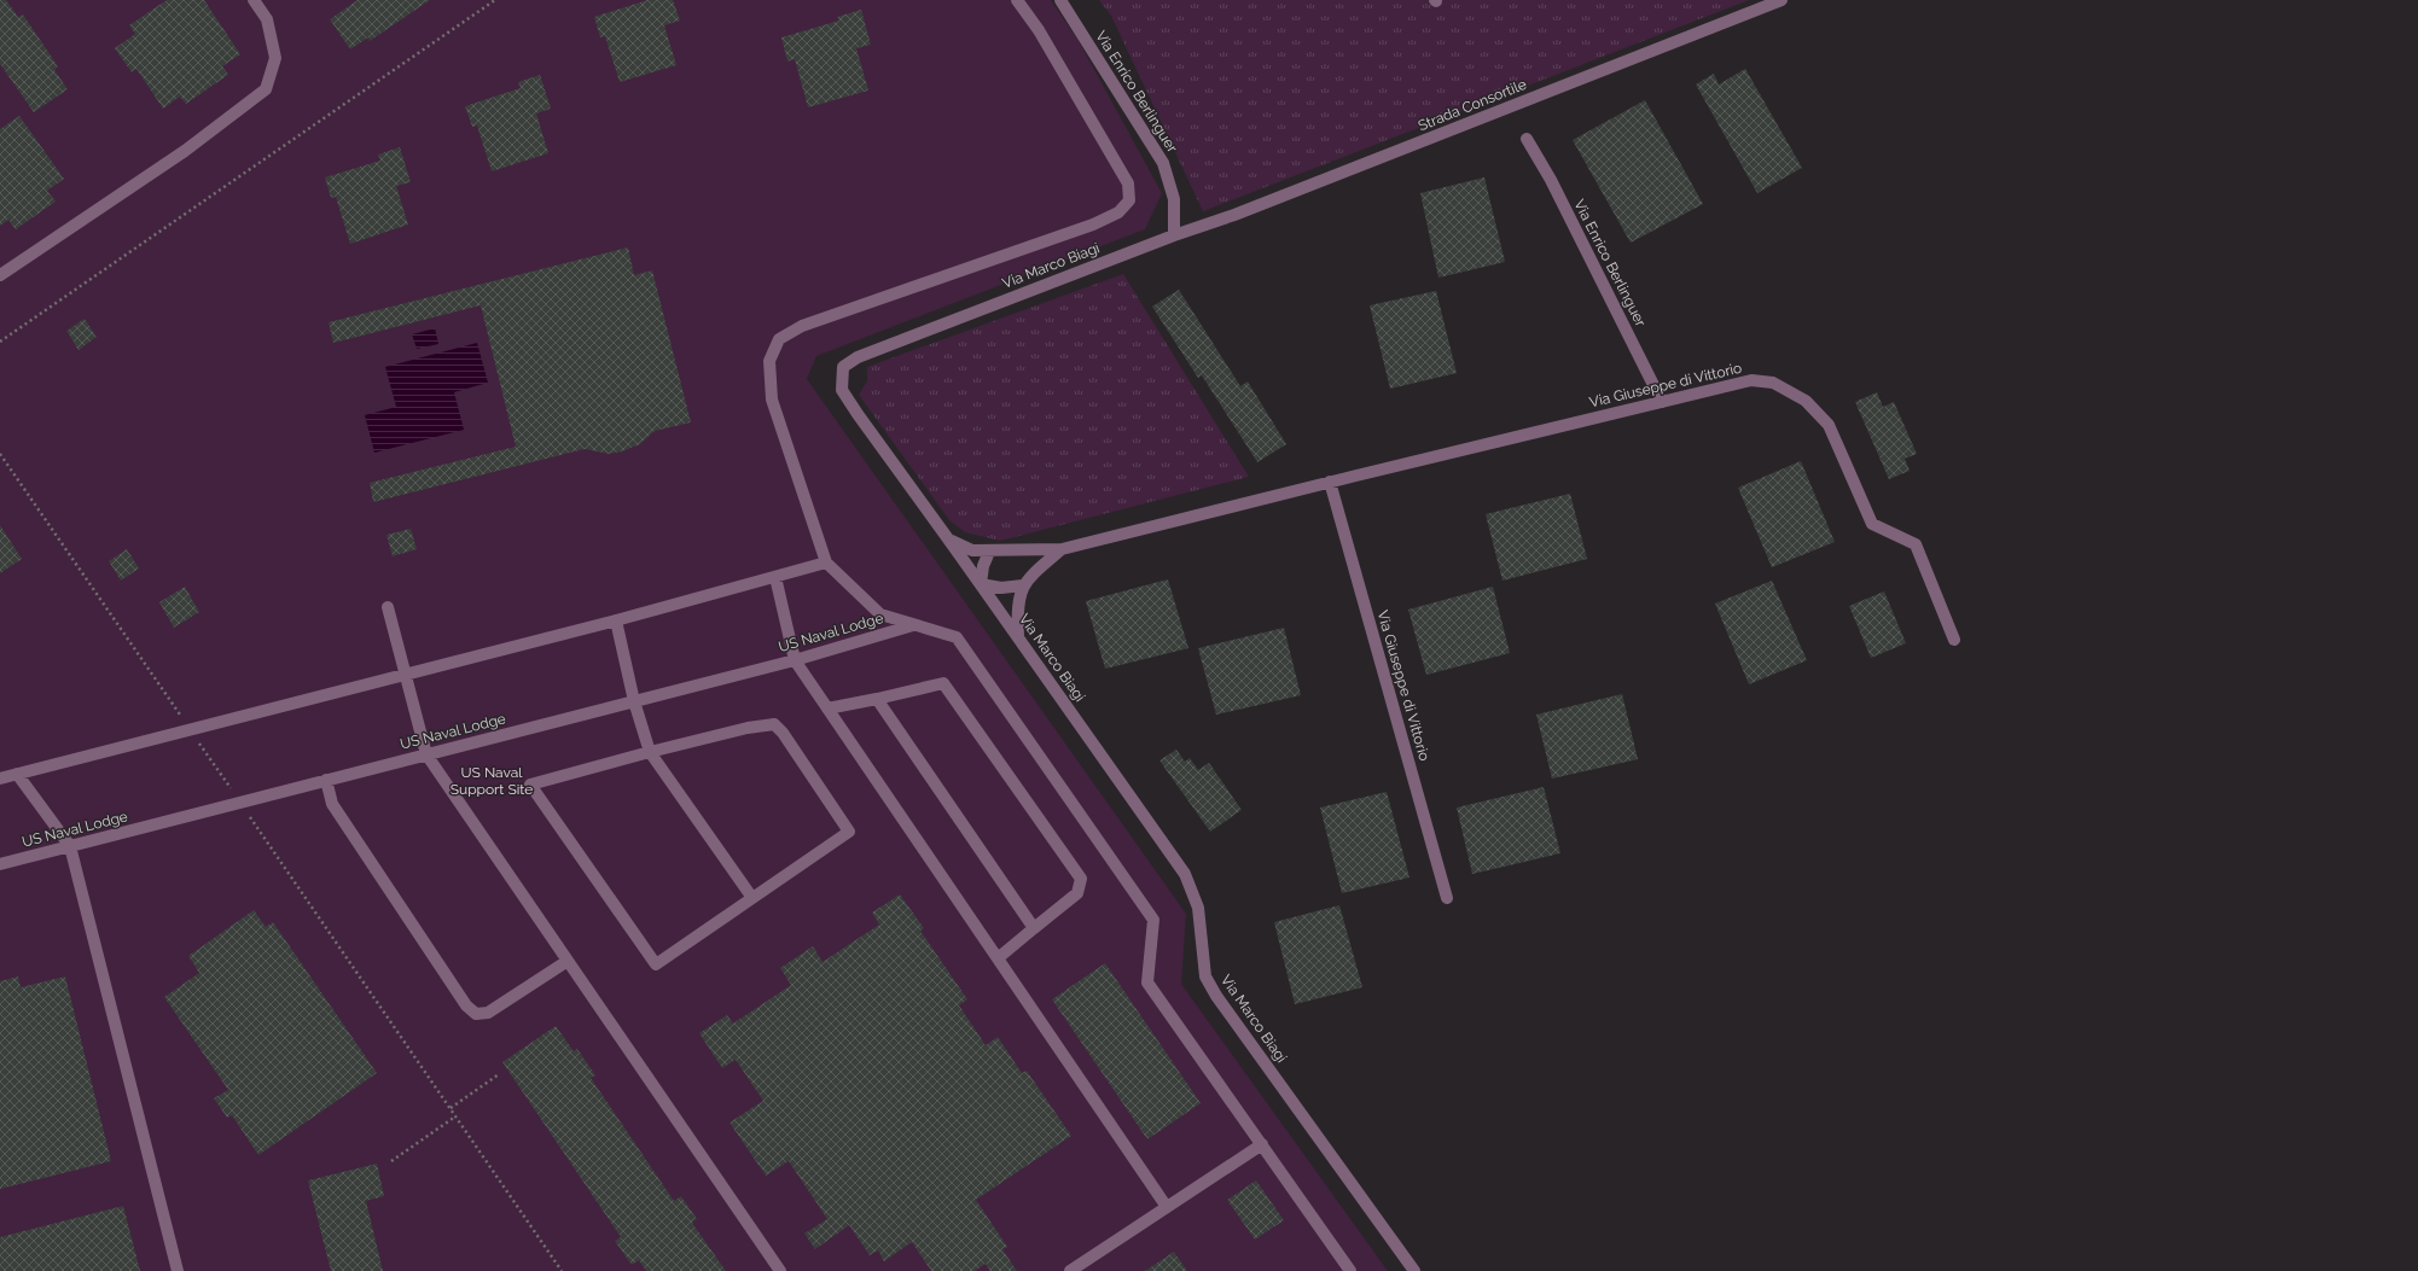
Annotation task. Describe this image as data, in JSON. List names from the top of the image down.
{
  "streets": {
    "street": [
      "Via Enrico Berlinguer",
      "Strada Consortile",
      "Via Marco Biagi",
      "Via Giuseppe di Vittorio",
      "US Naval Lodge"
    ]
  },
  "crossings": [
    ["Via Enrico Berlinguer", "Strada Consortile"],
    ["Via Enrico Berlinguer", "Via Marco Biagi"],
    ["Via Enrico Berlinguer", "Via Giuseppe di Vittorio"],
    ["Strada Consortile", "Via Marco Biagi"],
    ["Via Marco Biagi", "Via Giuseppe di Vittorio"]
  ],
  "parks": ["US Naval Support Site"]
}
